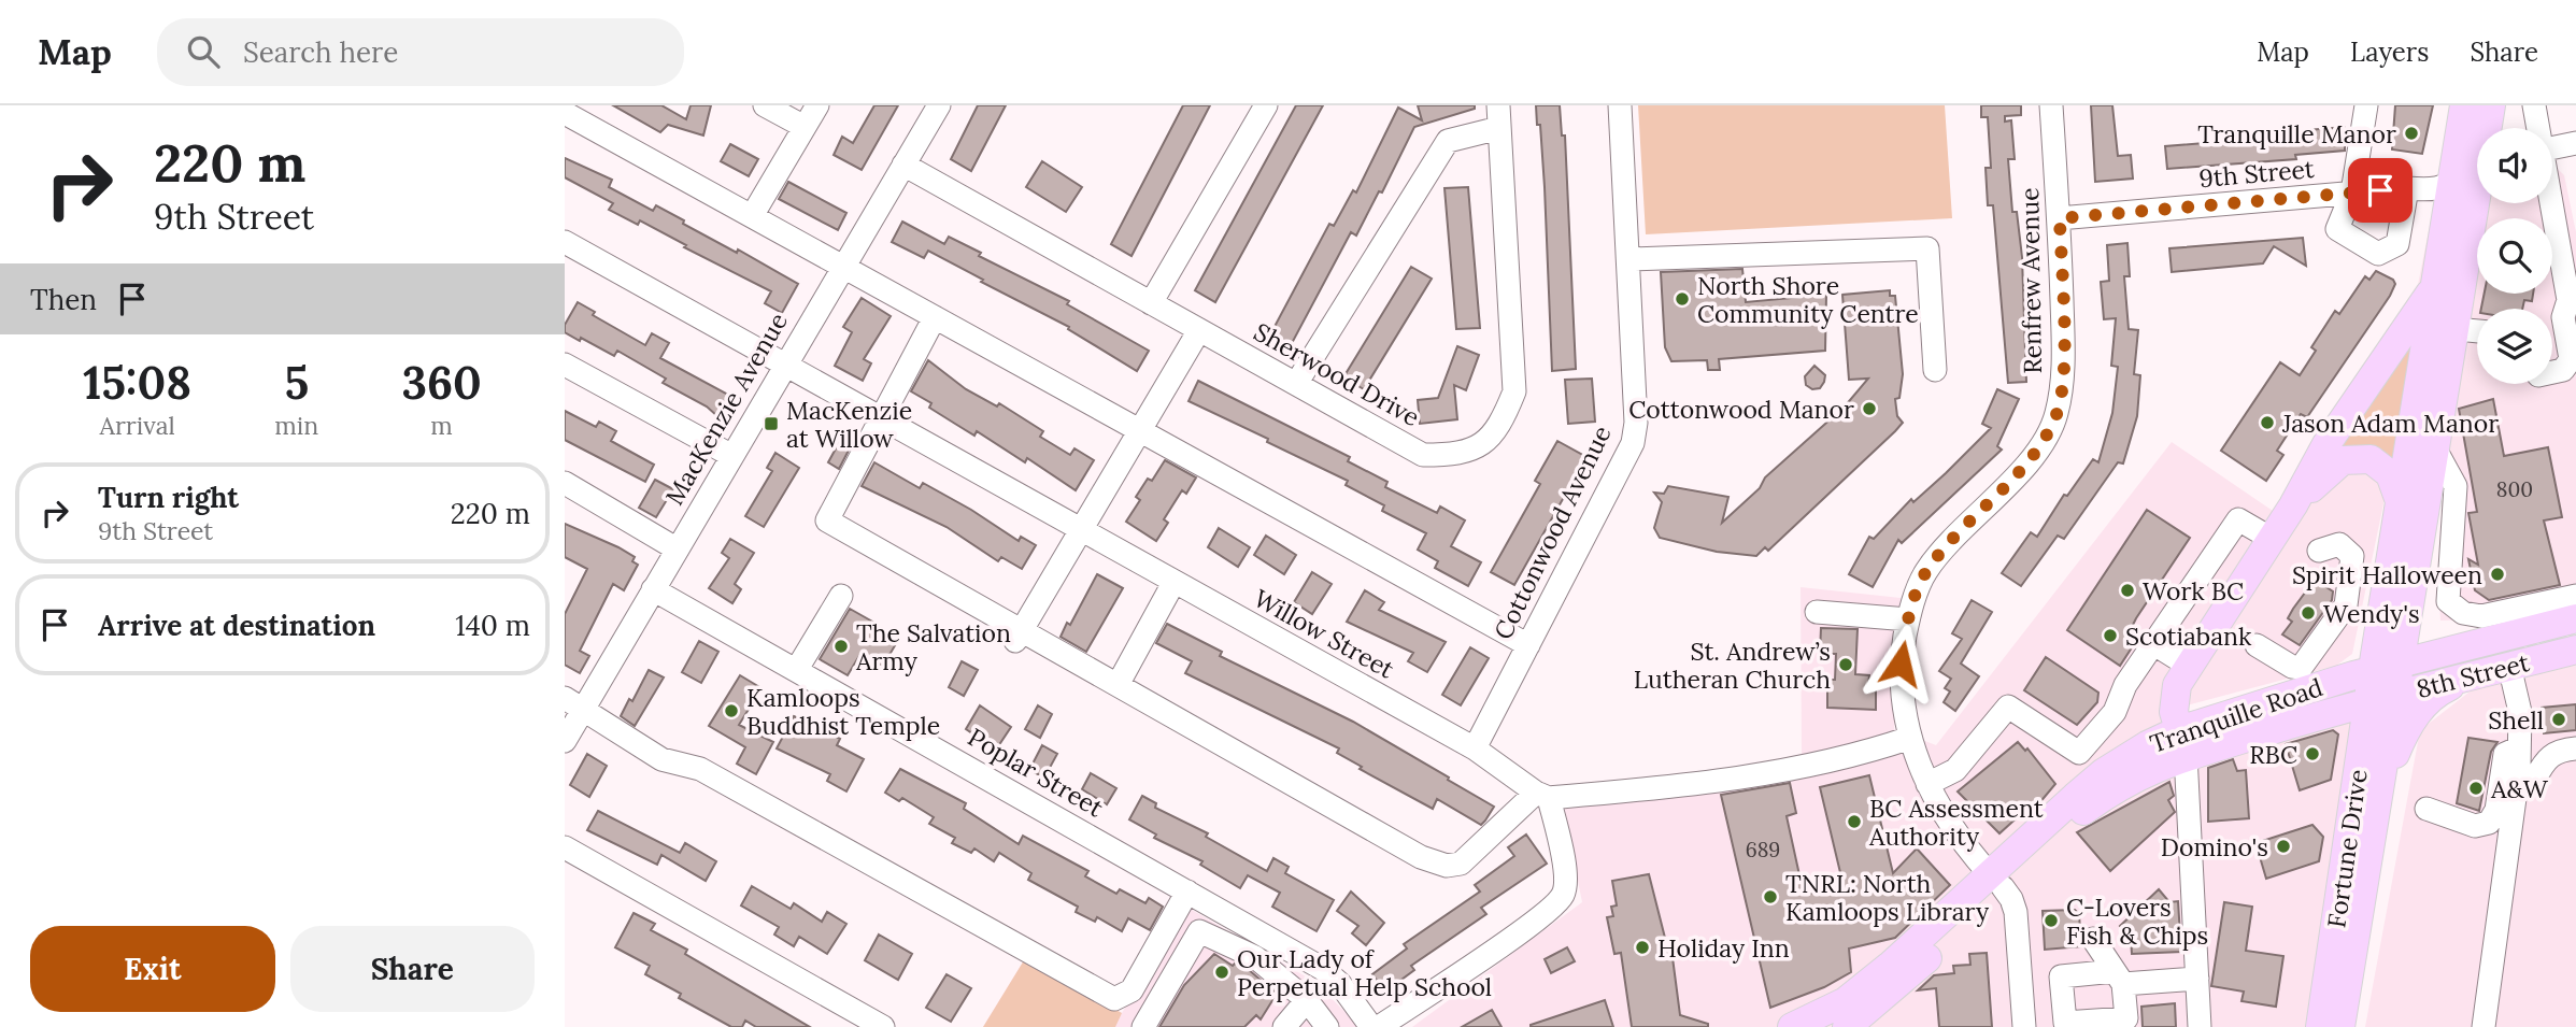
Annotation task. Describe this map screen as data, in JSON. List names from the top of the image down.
{
  "streets": {
    "main road": ["8th Street", "Tranquille Road", "Fortune Drive"],
    "street": [
      "9th Street",
      "Renfrew Avenue",
      "Sherwood Drive",
      "MacKenzie Avenue",
      "Cottonwood Avenue",
      "Willow Street",
      "Poplar Street"
    ]
  },
  "crossings": [
    ["9th Street", "Renfrew Avenue"],
    ["Renfrew Avenue", "Tranquille Road"],
    ["Sherwood Drive", "MacKenzie Avenue"],
    ["MacKenzie Avenue", "Willow Street"],
    ["MacKenzie Avenue", "Poplar Street"],
    ["Cottonwood Avenue", "Willow Street"],
    ["8th Street", "Tranquille Road"],
    ["8th Street", "Fortune Drive"],
    ["Tranquille Road", "Fortune Drive"]
  ],
  "places": {
    "other": [
      "Tranquille Manor",
      "North Shore Community Centre",
      "Cottonwood Manor",
      "Jason Adam Manor",
      "Spirit Halloween",
      "Work BC",
      "Wendy's",
      "Scotiabank",
      "The Salvation Army",
      "St. Andrew’s Lutheran Church",
      "Kamloops Buddhist Temple",
      "Shell",
      "RBC",
      "A&W",
      "BC Assessment Authority",
      "Domino's",
      "TNRL: North Kamloops Library",
      "C-Lovers Fish & Chips",
      "Holiday Inn",
      "Our Lady of Perpetual Help School"
    ],
    "transit": ["MacKenzie at Willow"]
  },
  "house_numbers": ["800", "689"],
  "page": {
    "header": "Map",
    "search": "Search here",
    "nav": ["Map", "Layers", "Share"],
    "turn": ["220 m", "9th Street"],
    "then": "Then",
    "eta": [
      "15:08",
      "Arrival",
      "5",
      "min",
      "360",
      "m"
    ],
    "list": [
      {
        "name": "Turn right",
        "note": "9th Street",
        "value": "220 m"
      },
      {
        "name": "Arrive at destination",
        "value": "140 m"
      }
    ],
    "buttons": ["Exit", "Share"]
  }
}
